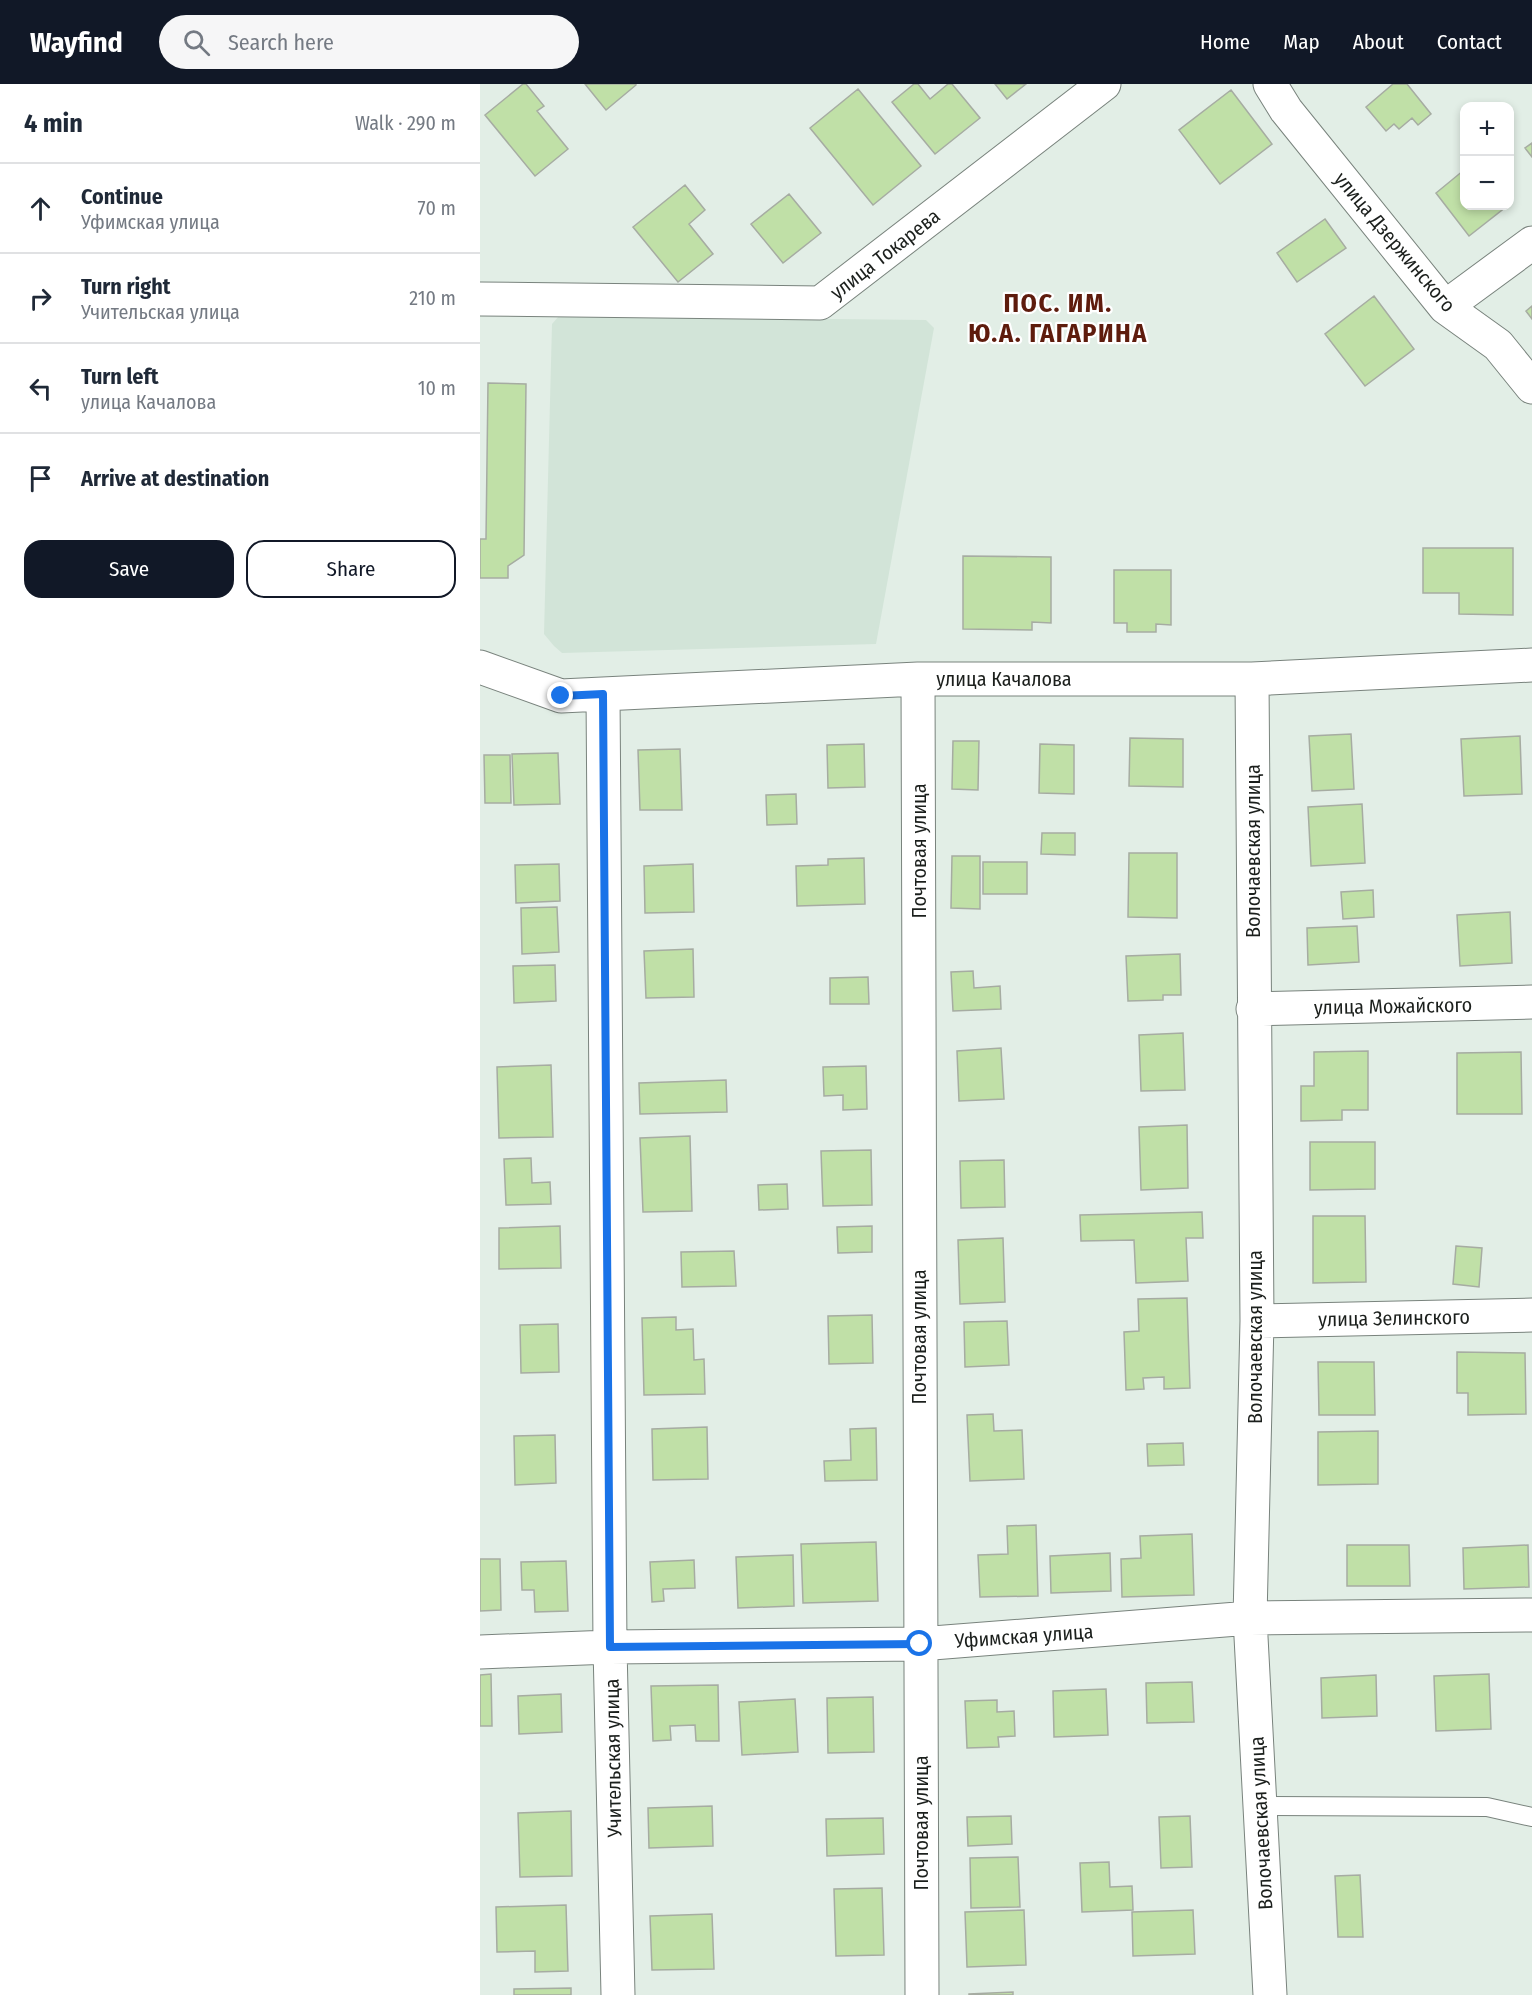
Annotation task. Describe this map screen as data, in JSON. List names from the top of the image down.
{
  "streets": {
    "street": [
      "улица Дзержинского",
      "улица Токарева",
      "улица Качалова",
      "Почтовая улица",
      "Волочаевская улица",
      "улица Можайского",
      "улица Зелинского",
      "Уфимская улица",
      "Учительская улица"
    ]
  },
  "crossings": [
    ["улица Качалова", "Почтовая улица"],
    ["улица Качалова", "Волочаевская улица"],
    ["улица Качалова", "Учительская улица"],
    ["Почтовая улица", "Уфимская улица"],
    ["Волочаевская улица", "улица Можайского"],
    ["Волочаевская улица", "улица Зелинского"],
    ["Волочаевская улица", "Уфимская улица"],
    ["Уфимская улица", "Учительская улица"]
  ],
  "districts": ["ПОС. ИМ. Ю.А. ГАГАРИНА"],
  "page": {
    "header": "Wayfind",
    "search": "Search here",
    "nav": [
      "Home",
      "Map",
      "About",
      "Contact"
    ],
    "heading": ["4 min", "Walk · 290 m"],
    "map_buttons": ["+", "−"],
    "list": [
      ["Continue", "Уфимская улица", "70 m"],
      ["Turn right", "Учительская улица", "210 m"],
      ["Turn left", "улица Качалова", "10 m"],
      "Arrive at destination"
    ],
    "buttons": ["Save", "Share"]
  }
}
